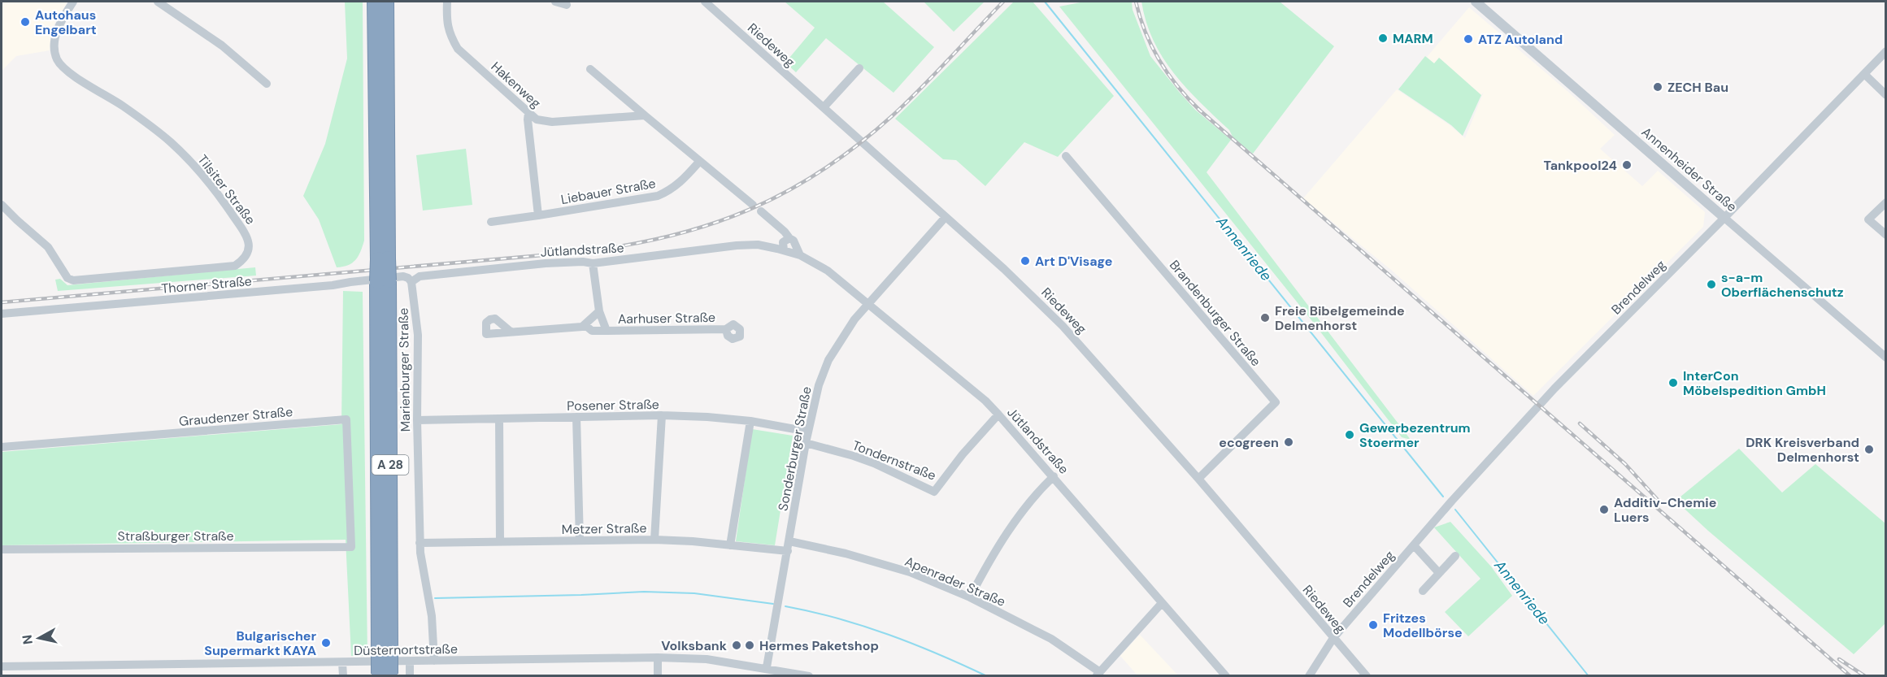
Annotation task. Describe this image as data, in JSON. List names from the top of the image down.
{
  "streets": {
    "highway": ["A 28"],
    "street": [
      "Riedeweg",
      "Hakenweg",
      "Annenheider Straße",
      "Tilsiter Straße",
      "Liebauer Straße",
      "Jütlandstraße",
      "Thorner Straße",
      "Brendelweg",
      "Brandenburger Straße",
      "Aarhuser Straße",
      "Marienburger Straße",
      "Posener Straße",
      "Graudenzer Straße",
      "Sonderburger Straße",
      "Tondernstraße",
      "Metzer Straße",
      "Straßburger Straße",
      "Apenrader Straße",
      "Düsternortstraße"
    ]
  },
  "crossings": [
    ["Riedeweg", "Brendelweg"],
    ["Riedeweg", "Brandenburger Straße"],
    ["Riedeweg", "Sonderburger Straße"],
    ["Annenheider Straße", "Brendelweg"],
    ["Jütlandstraße", "Thorner Straße"],
    ["Jütlandstraße", "Aarhuser Straße"],
    ["Jütlandstraße", "Marienburger Straße"],
    ["Jütlandstraße", "Sonderburger Straße"],
    ["Jütlandstraße", "Tondernstraße"],
    ["Thorner Straße", "Marienburger Straße"],
    ["Marienburger Straße", "Posener Straße"],
    ["Marienburger Straße", "Metzer Straße"],
    ["Marienburger Straße", "Düsternortstraße"],
    ["Posener Straße", "Sonderburger Straße"],
    ["Graudenzer Straße", "Straßburger Straße"],
    ["Sonderburger Straße", "Tondernstraße"],
    ["Sonderburger Straße", "Metzer Straße"],
    ["Sonderburger Straße", "Apenrader Straße"],
    ["Sonderburger Straße", "Düsternortstraße"]
  ],
  "water": ["Annenriede"],
  "places": [
    "Autohaus Engelbart",
    "MARM",
    "ATZ Autoland",
    "ZECH Bau",
    "Tankpool24",
    "Art D'Visage",
    "s-a-m Oberflächenschutz",
    "Freie Bibelgemeinde Delmenhorst",
    "InterCon Möbelspedition GmbH",
    "Gewerbezentrum Stoermer",
    "ecogreen",
    "DRK Kreisverband Delmenhorst",
    "Additiv-Chemie Luers",
    "Fritzes Modellbörse",
    "Bulgarischer Supermarkt KAYA",
    "Volksbank",
    "Hermes Paketshop"
  ],
  "north": "left"
}
